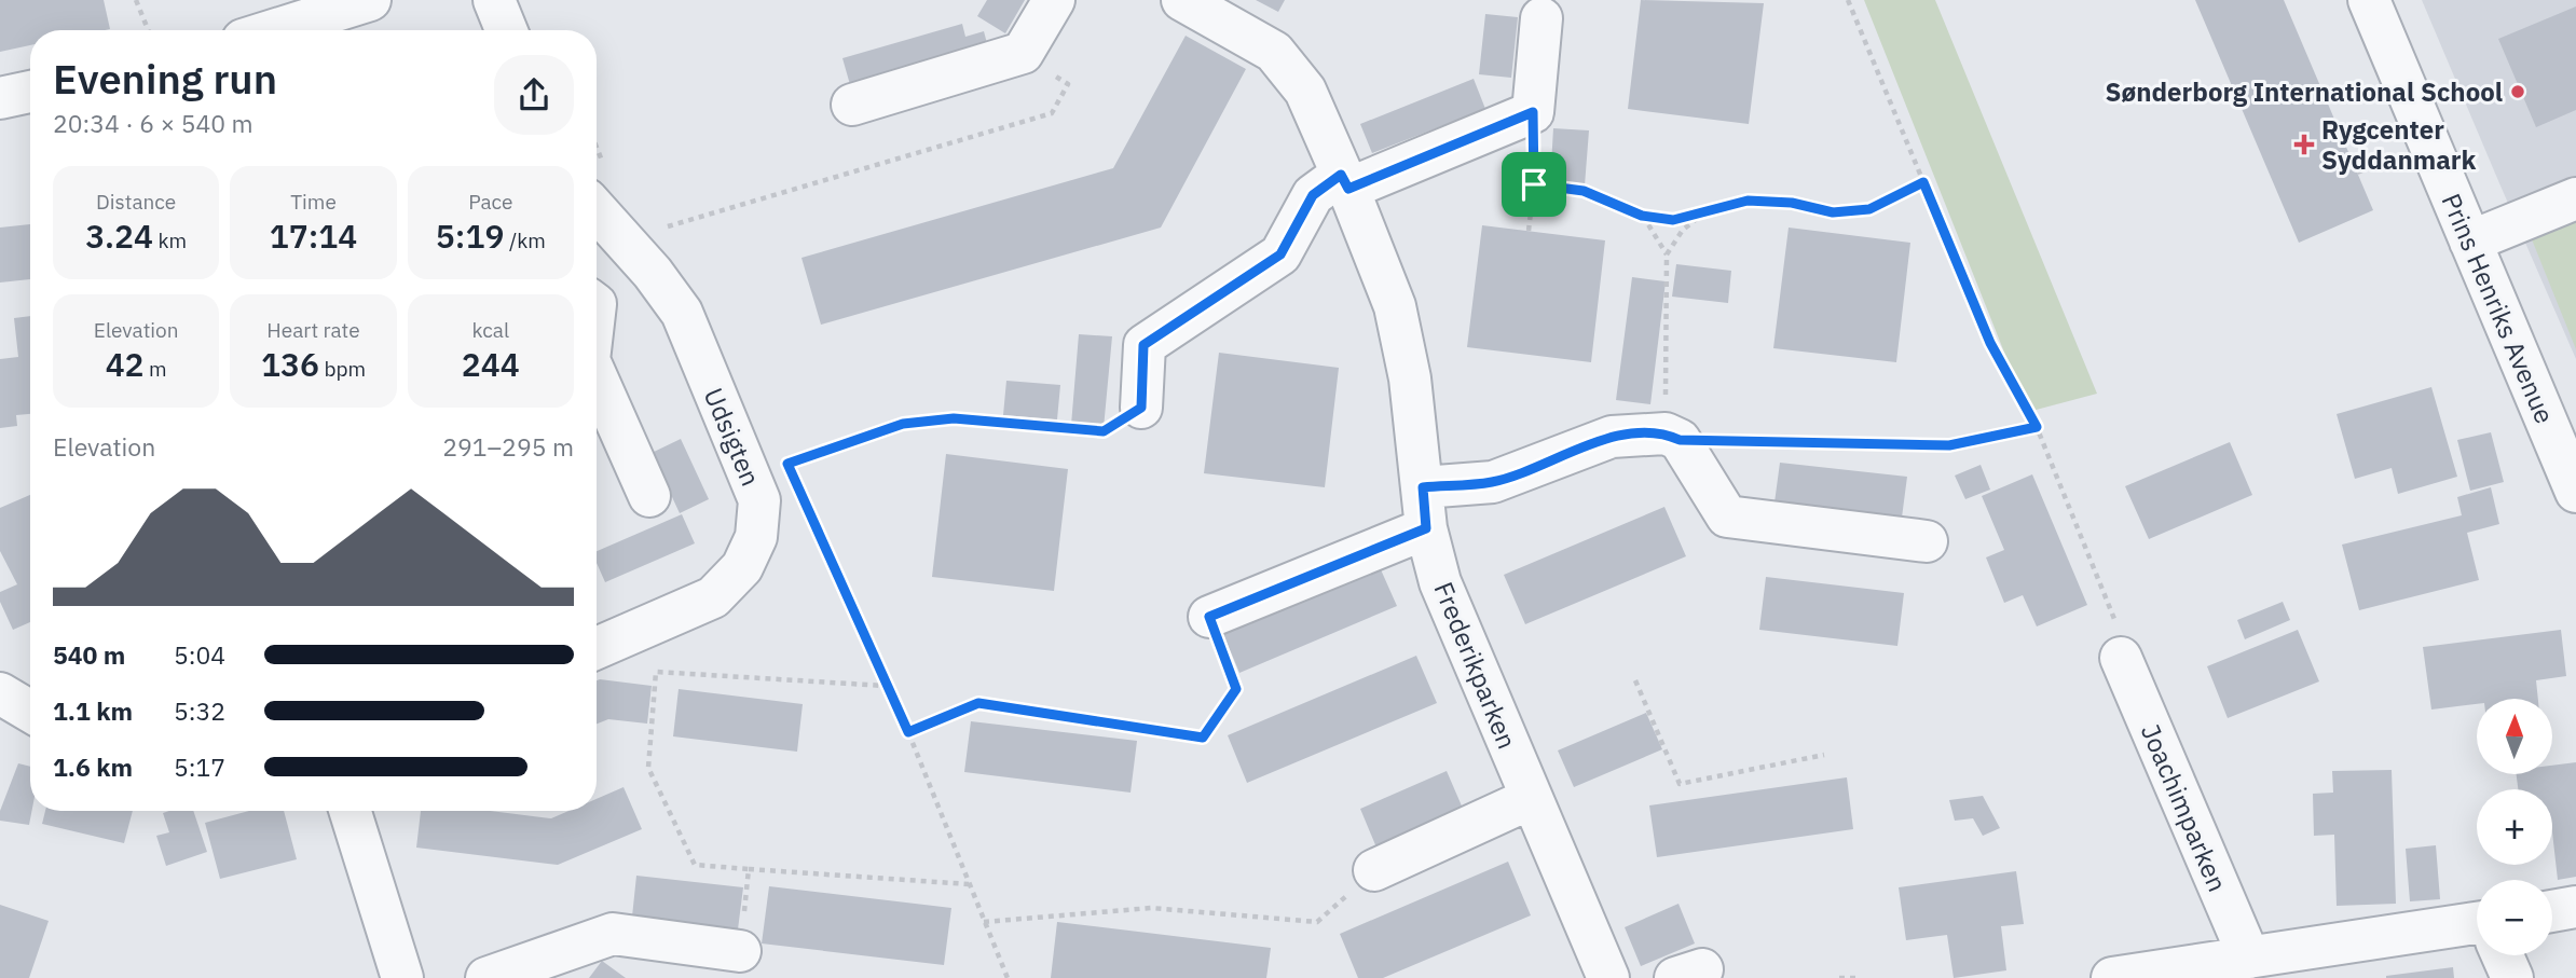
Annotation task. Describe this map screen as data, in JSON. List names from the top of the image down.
{
  "streets": {
    "street": [
      "Prins Henriks Avenue",
      "Udsigten",
      "Frederikparken",
      "Joachimparken"
    ]
  },
  "places": {
    "other": ["Sønderborg International School"],
    "health": ["Rygcenter Syddanmark"]
  },
  "north": "top",
  "page": {
    "heading": ["Evening run", "20:34 · 6 × 540 m"],
    "stats": [
      ["Distance", "3.24 km"],
      ["Time", "17:14"],
      ["Pace", "5:19 /km"],
      ["Elevation", "42 m"],
      ["Heart rate", "136 bpm"],
      ["kcal", "244"]
    ],
    "chart": ["Elevation", "291–295 m"],
    "list": [
      {
        "name": "540 m",
        "note": "5:04"
      },
      {
        "name": "1.1 km",
        "note": "5:32"
      },
      {
        "name": "1.6 km",
        "note": "5:17"
      }
    ],
    "map_buttons": ["+", "−"]
  }
}
